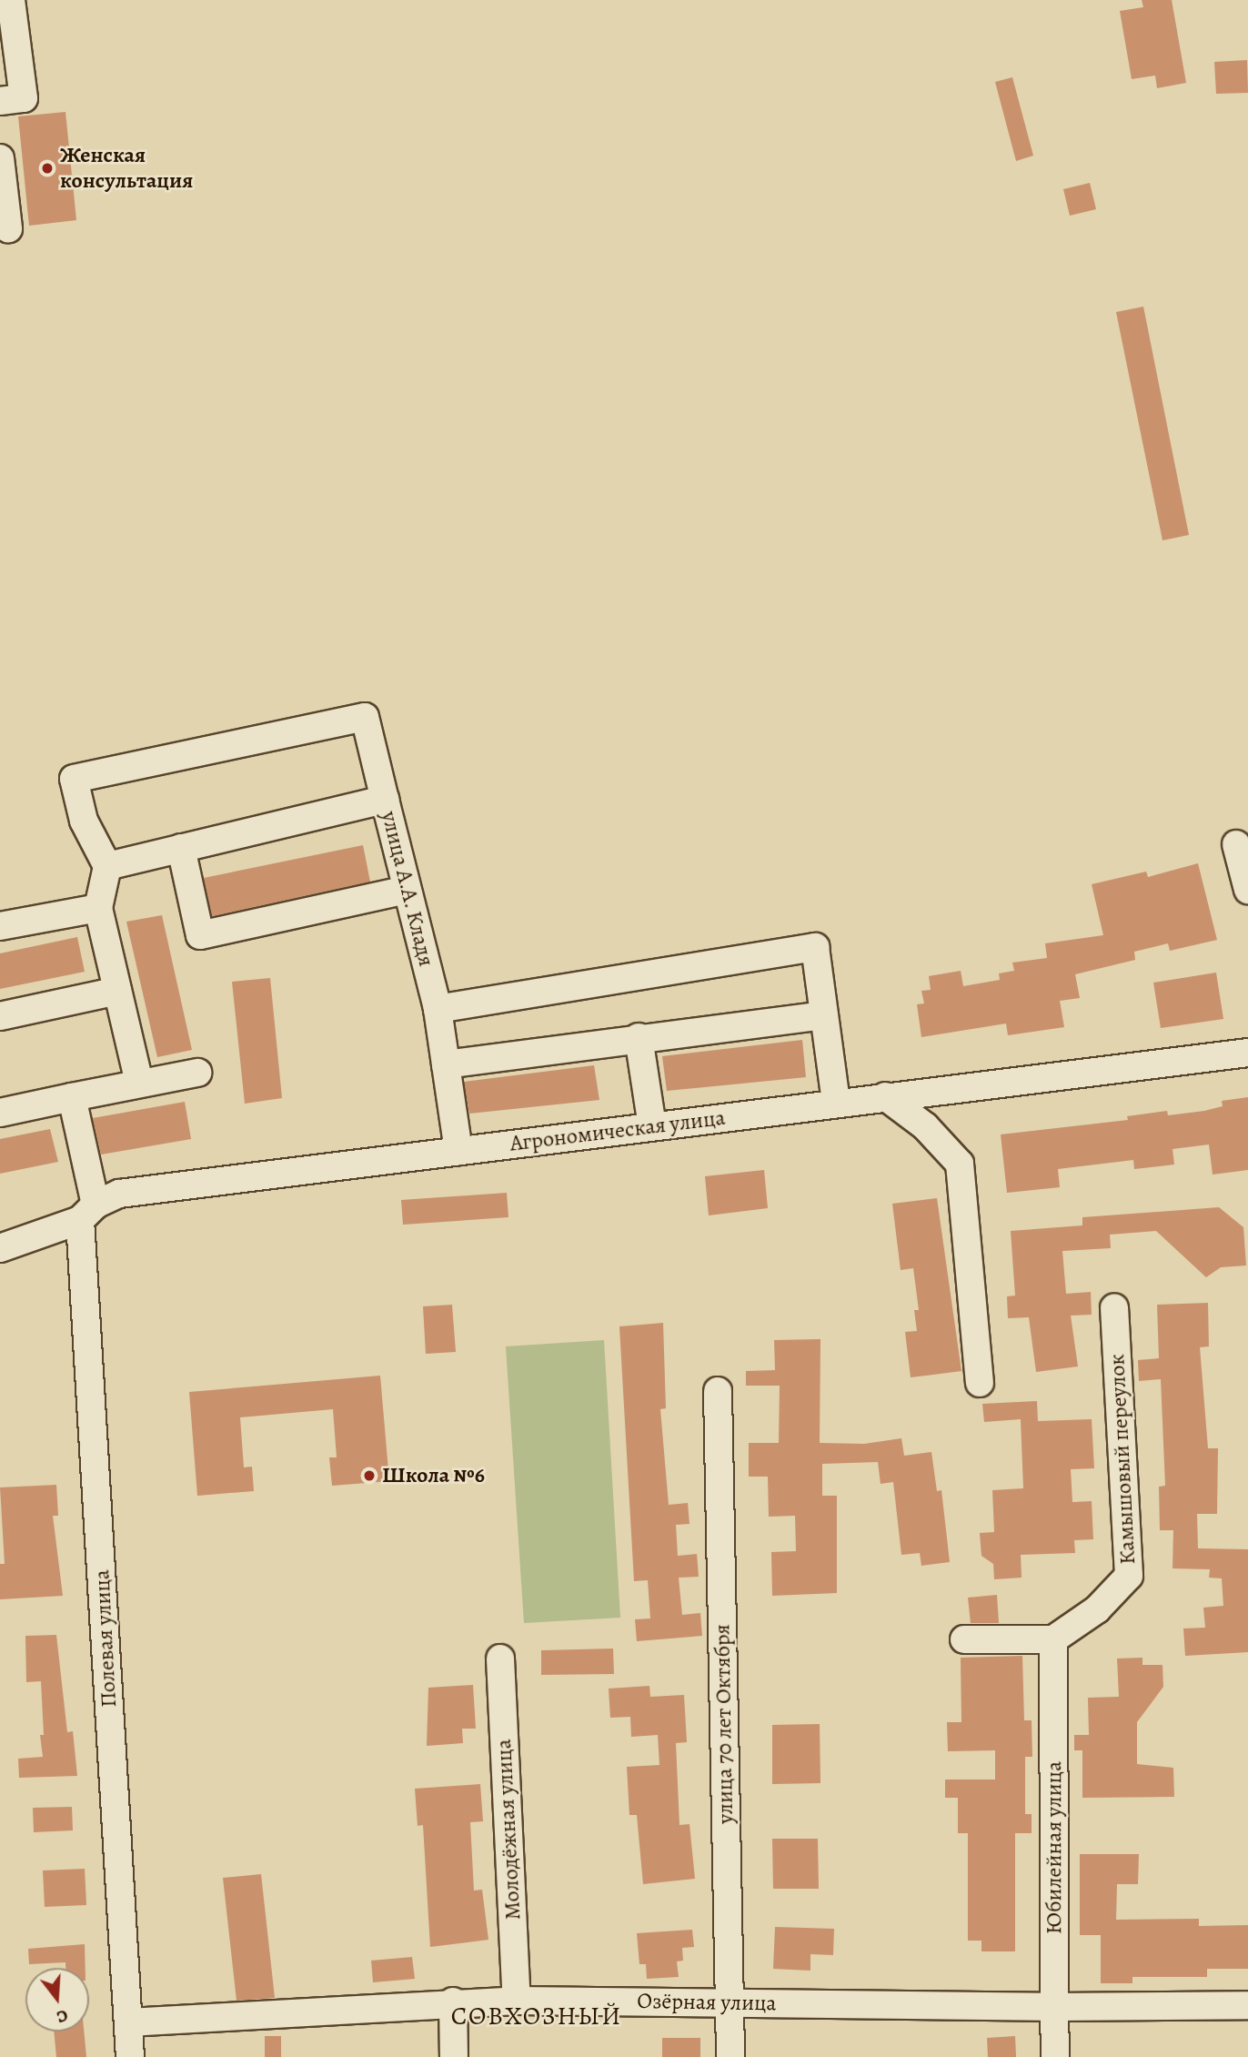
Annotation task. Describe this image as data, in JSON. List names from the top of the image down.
{
  "streets": {
    "street": [
      "улица А.А. Кладя",
      "Агрономическая улица",
      "Камышовый переулок",
      "Полевая улица",
      "улица 70 лет Октября",
      "Молодёжная улица",
      "Юбилейная улица",
      "Озёрная улица"
    ]
  },
  "crossings": [
    ["улица А.А. Кладя", "Агрономическая улица"],
    ["Агрономическая улица", "Полевая улица"],
    ["Камышовый переулок", "Юбилейная улица"],
    ["Полевая улица", "Озёрная улица"],
    ["улица 70 лет Октября", "Озёрная улица"],
    ["Молодёжная улица", "Озёрная улица"],
    ["Юбилейная улица", "Озёрная улица"]
  ],
  "districts": ["СОВХОЗНЫЙ"],
  "places": ["Женская консультация", "Школа №6"],
  "north": "bottom"
}
